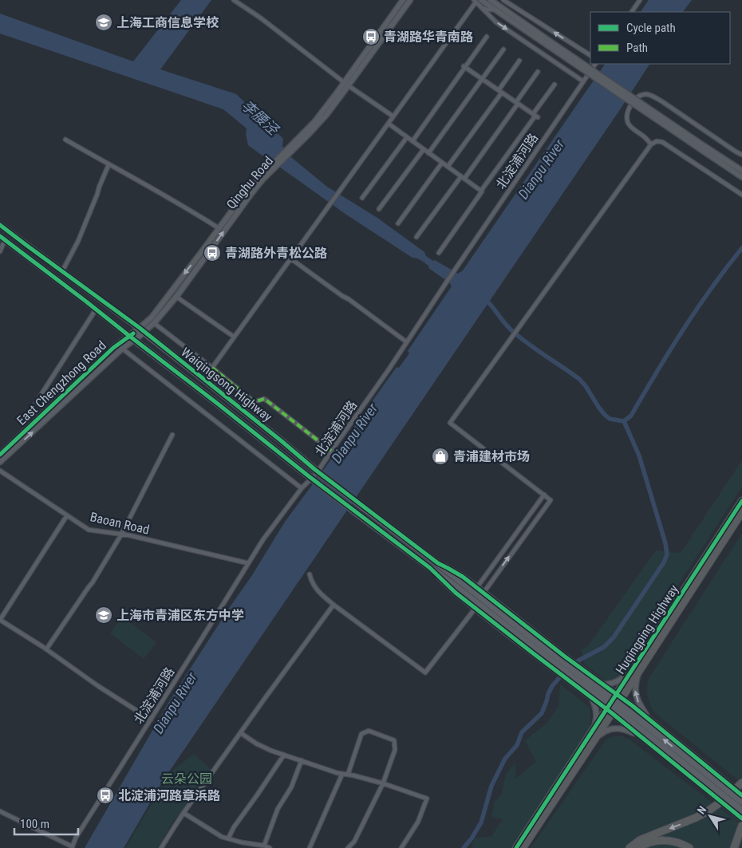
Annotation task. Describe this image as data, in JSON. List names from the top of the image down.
{
  "streets": {
    "highway": ["Huqingping Highway"],
    "main road": ["Qinghu Road", "East Chengzhong Road", "Waiqingsong Highway"],
    "street": ["北淀浦河路", "Baoan Road"]
  },
  "crossings": [
    ["北淀浦河路", "Baoan Road"],
    ["Qinghu Road", "East Chengzhong Road"],
    ["Qinghu Road", "Waiqingsong Highway"],
    ["East Chengzhong Road", "Waiqingsong Highway"]
  ],
  "water": ["李腰泾", "Dianpu River"],
  "parks": ["云朵公园"],
  "places": {
    "school or university": ["上海工商信息学校", "上海市青浦区东方中学"],
    "bus stop": ["青湖路华青南路", "青湖路外青松公路", "北淀浦河路章浜路"],
    "shop": ["青浦建材市场"]
  },
  "legend": ["Cycle path", "Path"],
  "scale_bar": "100 m",
  "north": "top left"
}
